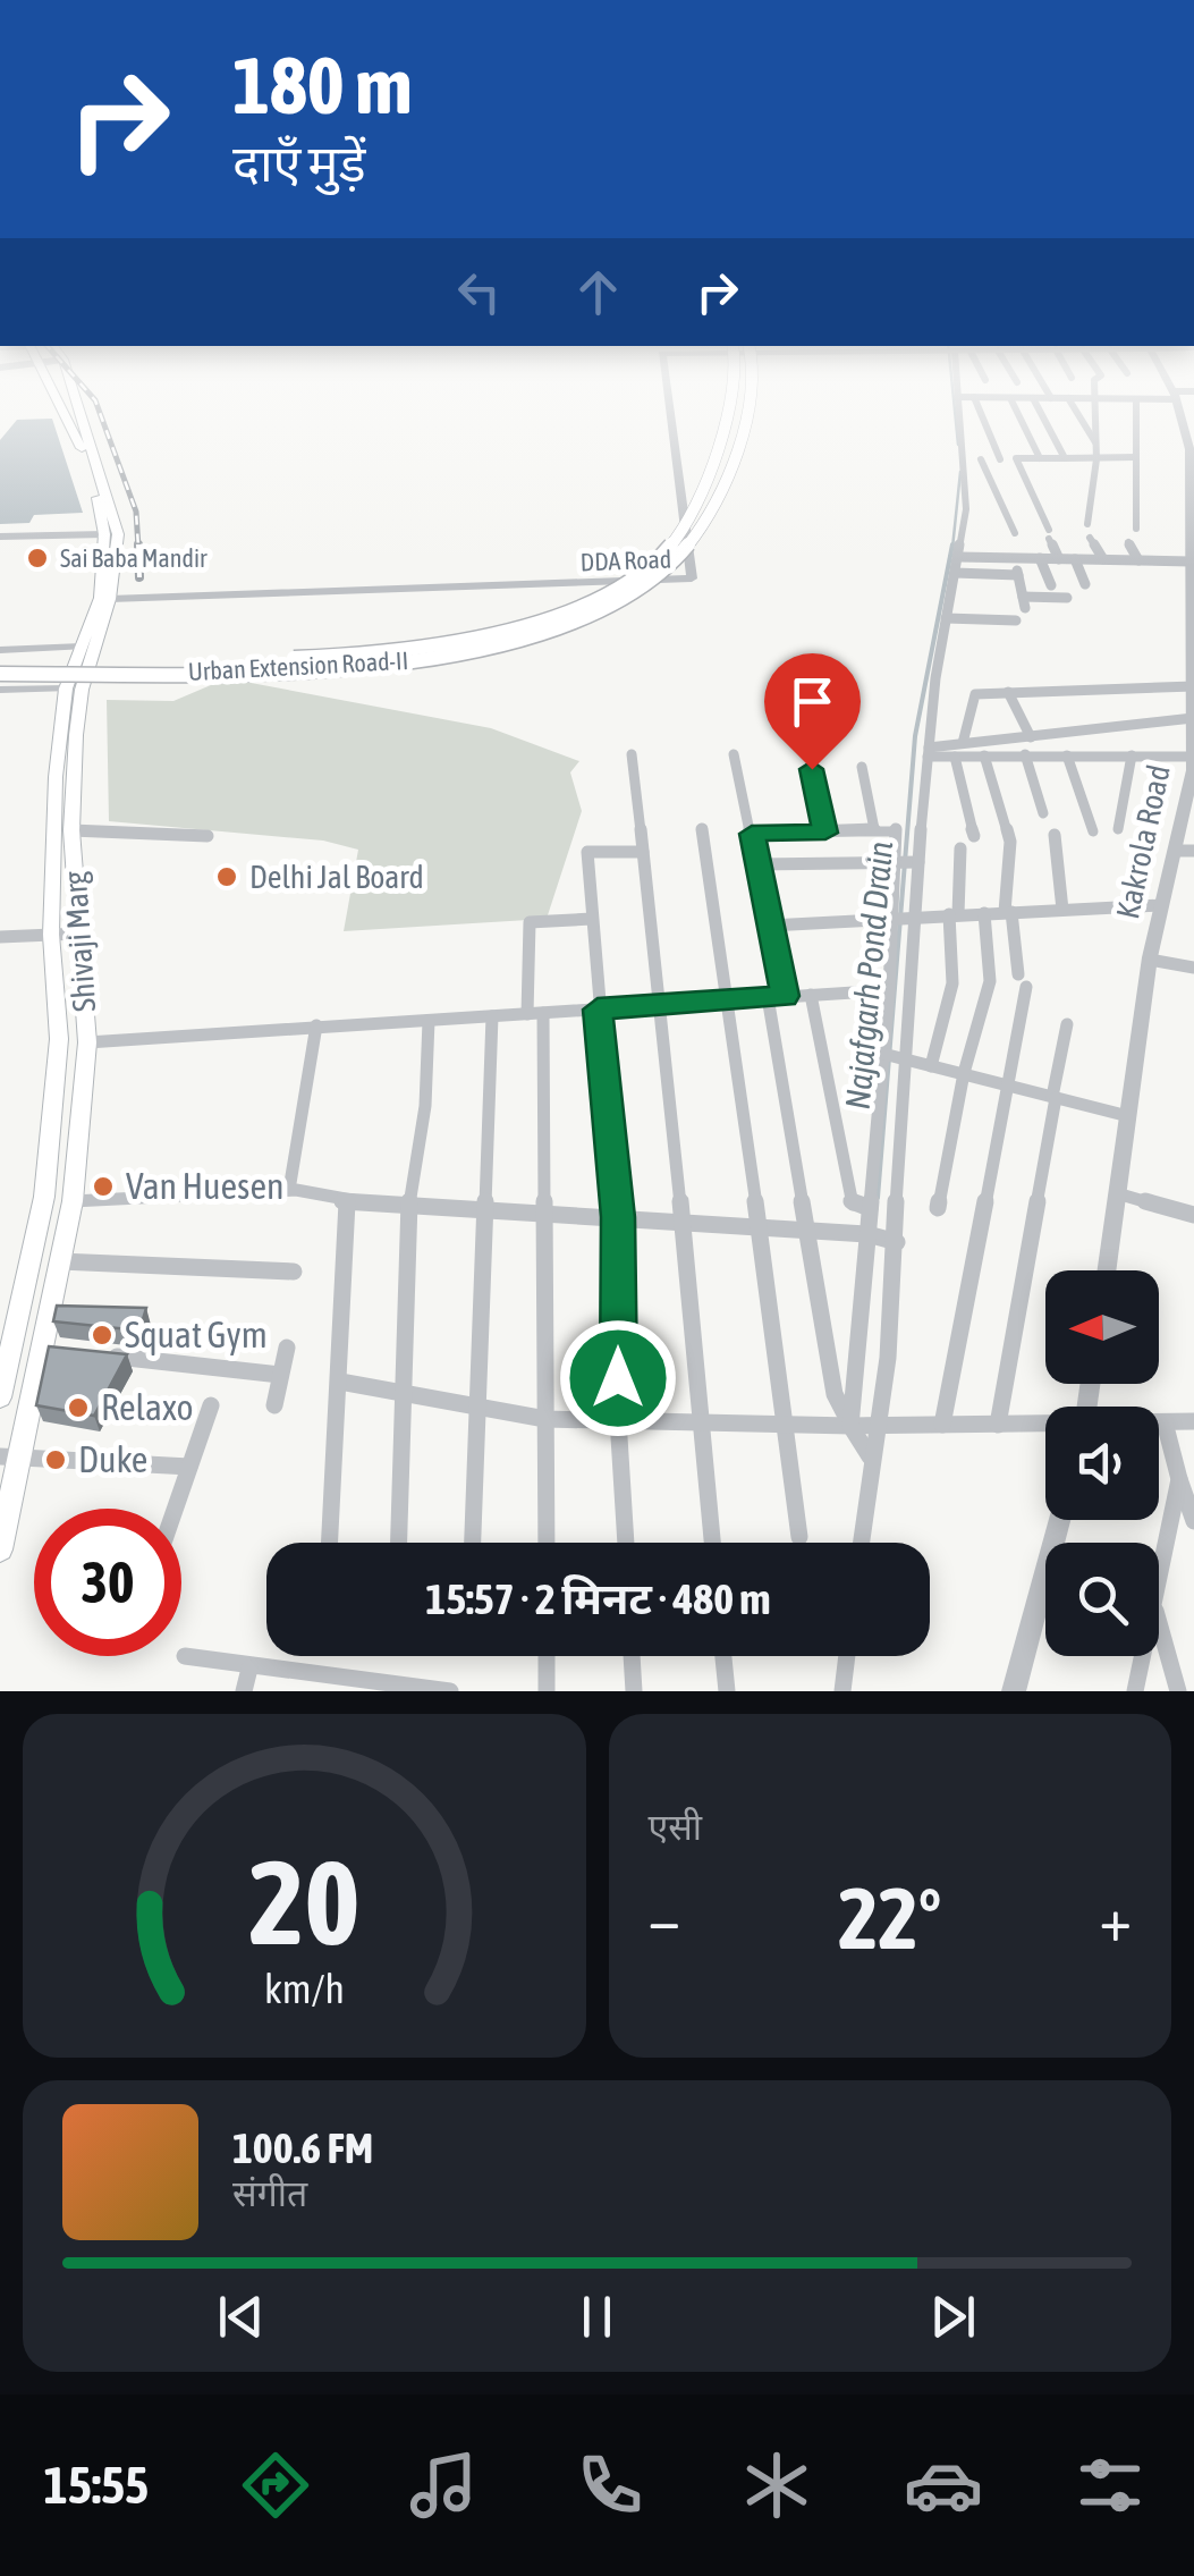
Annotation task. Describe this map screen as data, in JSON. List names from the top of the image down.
{
  "streets": {
    "highway": ["Urban Extension Road-II"],
    "main road": ["Shivaji Marg"],
    "street": ["DDA Road", "Kakrola Road"]
  },
  "crossings": [
    ["DDA Road", "Shivaji Marg"]
  ],
  "water": ["Najafgarh Pond Drain"],
  "places": [
    "Sai Baba Mandir",
    "Delhi Jal Board",
    "Van Huesen",
    "Squat Gym",
    "Relaxo",
    "Duke"
  ],
  "north": "left",
  "page": {
    "turn": ["180 m", "दाएँ मुड़ें"],
    "limit": "30",
    "trip": "15:57 · 2 मिनट · 480 m",
    "tile": "एसी",
    "heat": ["−", "22°", "+"],
    "song": ["100.6 FM", "संगीत"],
    "tabs": "15:55",
    "gauge": ["20", "km/h"]
  }
}
